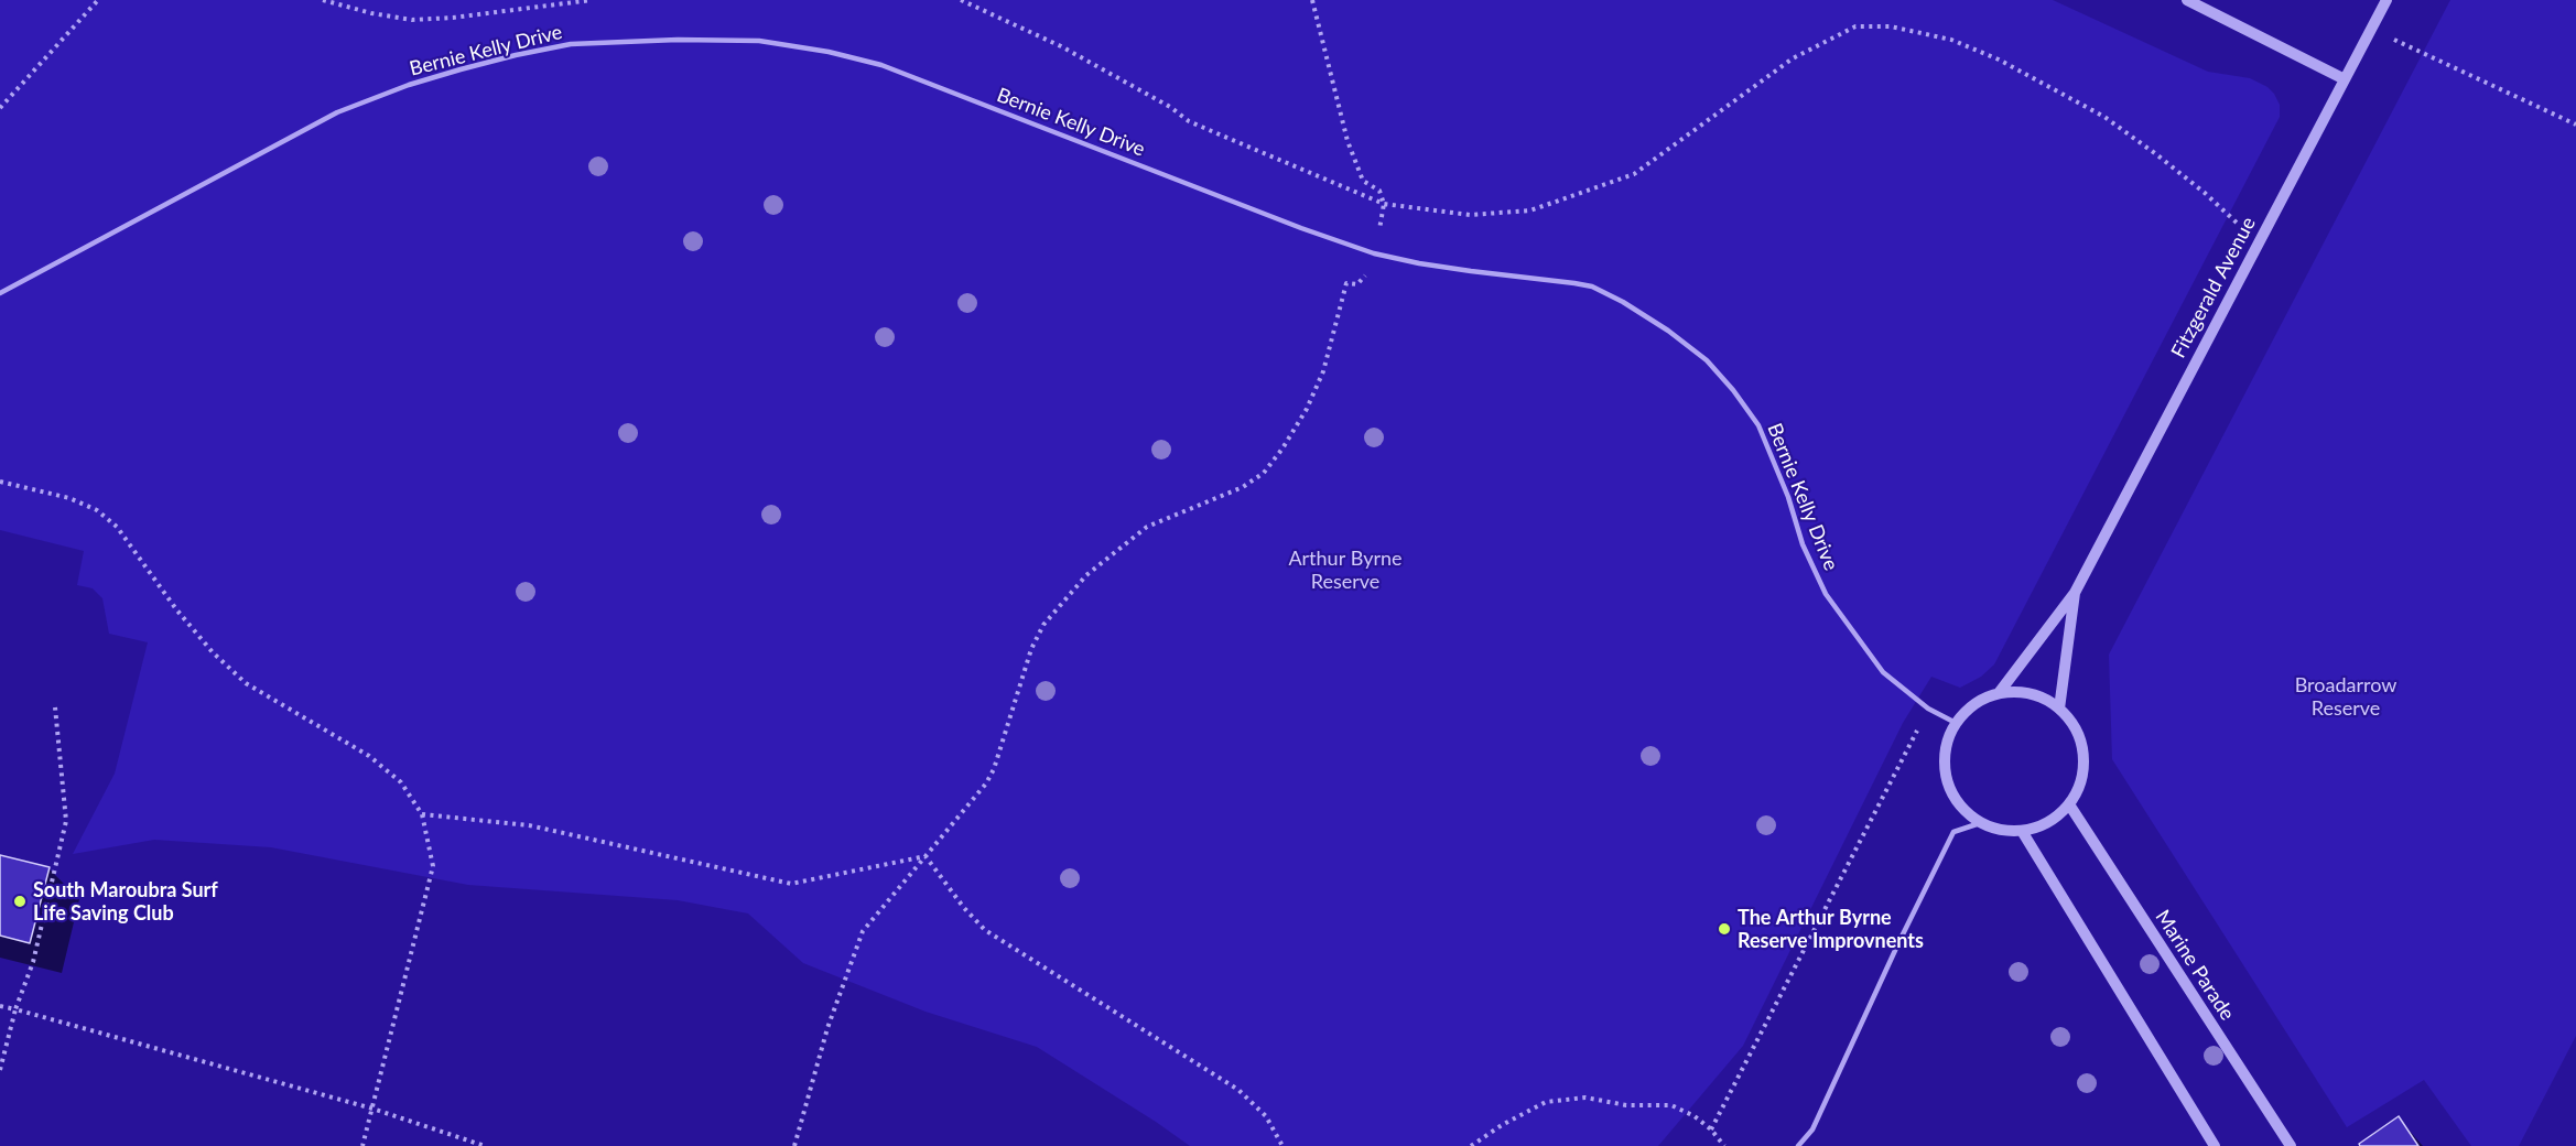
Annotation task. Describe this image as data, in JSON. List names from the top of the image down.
{
  "streets": {
    "street": ["Fitzgerald Avenue", "Marine Parade"],
    "lane": ["Bernie Kelly Drive"]
  },
  "crossings": [
    ["Bernie Kelly Drive", "Fitzgerald Avenue"],
    ["Bernie Kelly Drive", "Marine Parade"],
    ["Fitzgerald Avenue", "Marine Parade"]
  ],
  "parks": ["Arthur Byrne Reserve", "Broadarrow Reserve"],
  "places": ["South Maroubra Surf Life Saving Club", "The Arthur Byrne Reserve Improvnents"]
}
